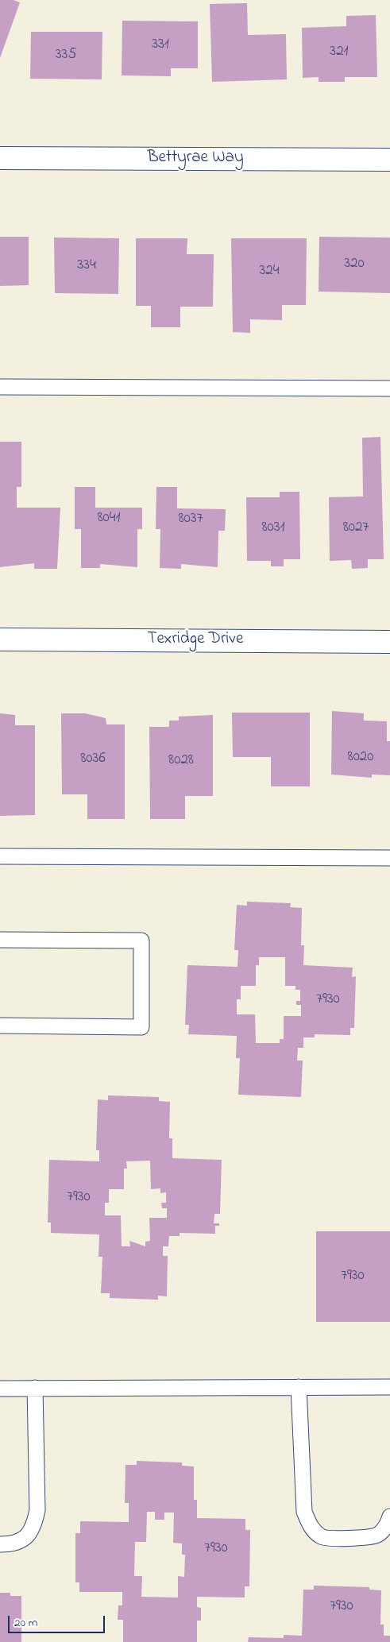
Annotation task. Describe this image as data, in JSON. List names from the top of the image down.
{
  "streets": {
    "street": ["Bettyrae Way", "Texridge Drive"]
  },
  "house_numbers": [
    "331",
    "321",
    "335",
    "320",
    "334",
    "324",
    "8041",
    "8037",
    "8031",
    "8027",
    "8020",
    "8036",
    "8028",
    "7930",
    "7930",
    "7930",
    "7930",
    "7930"
  ],
  "scale_bar": "20 m"
}
